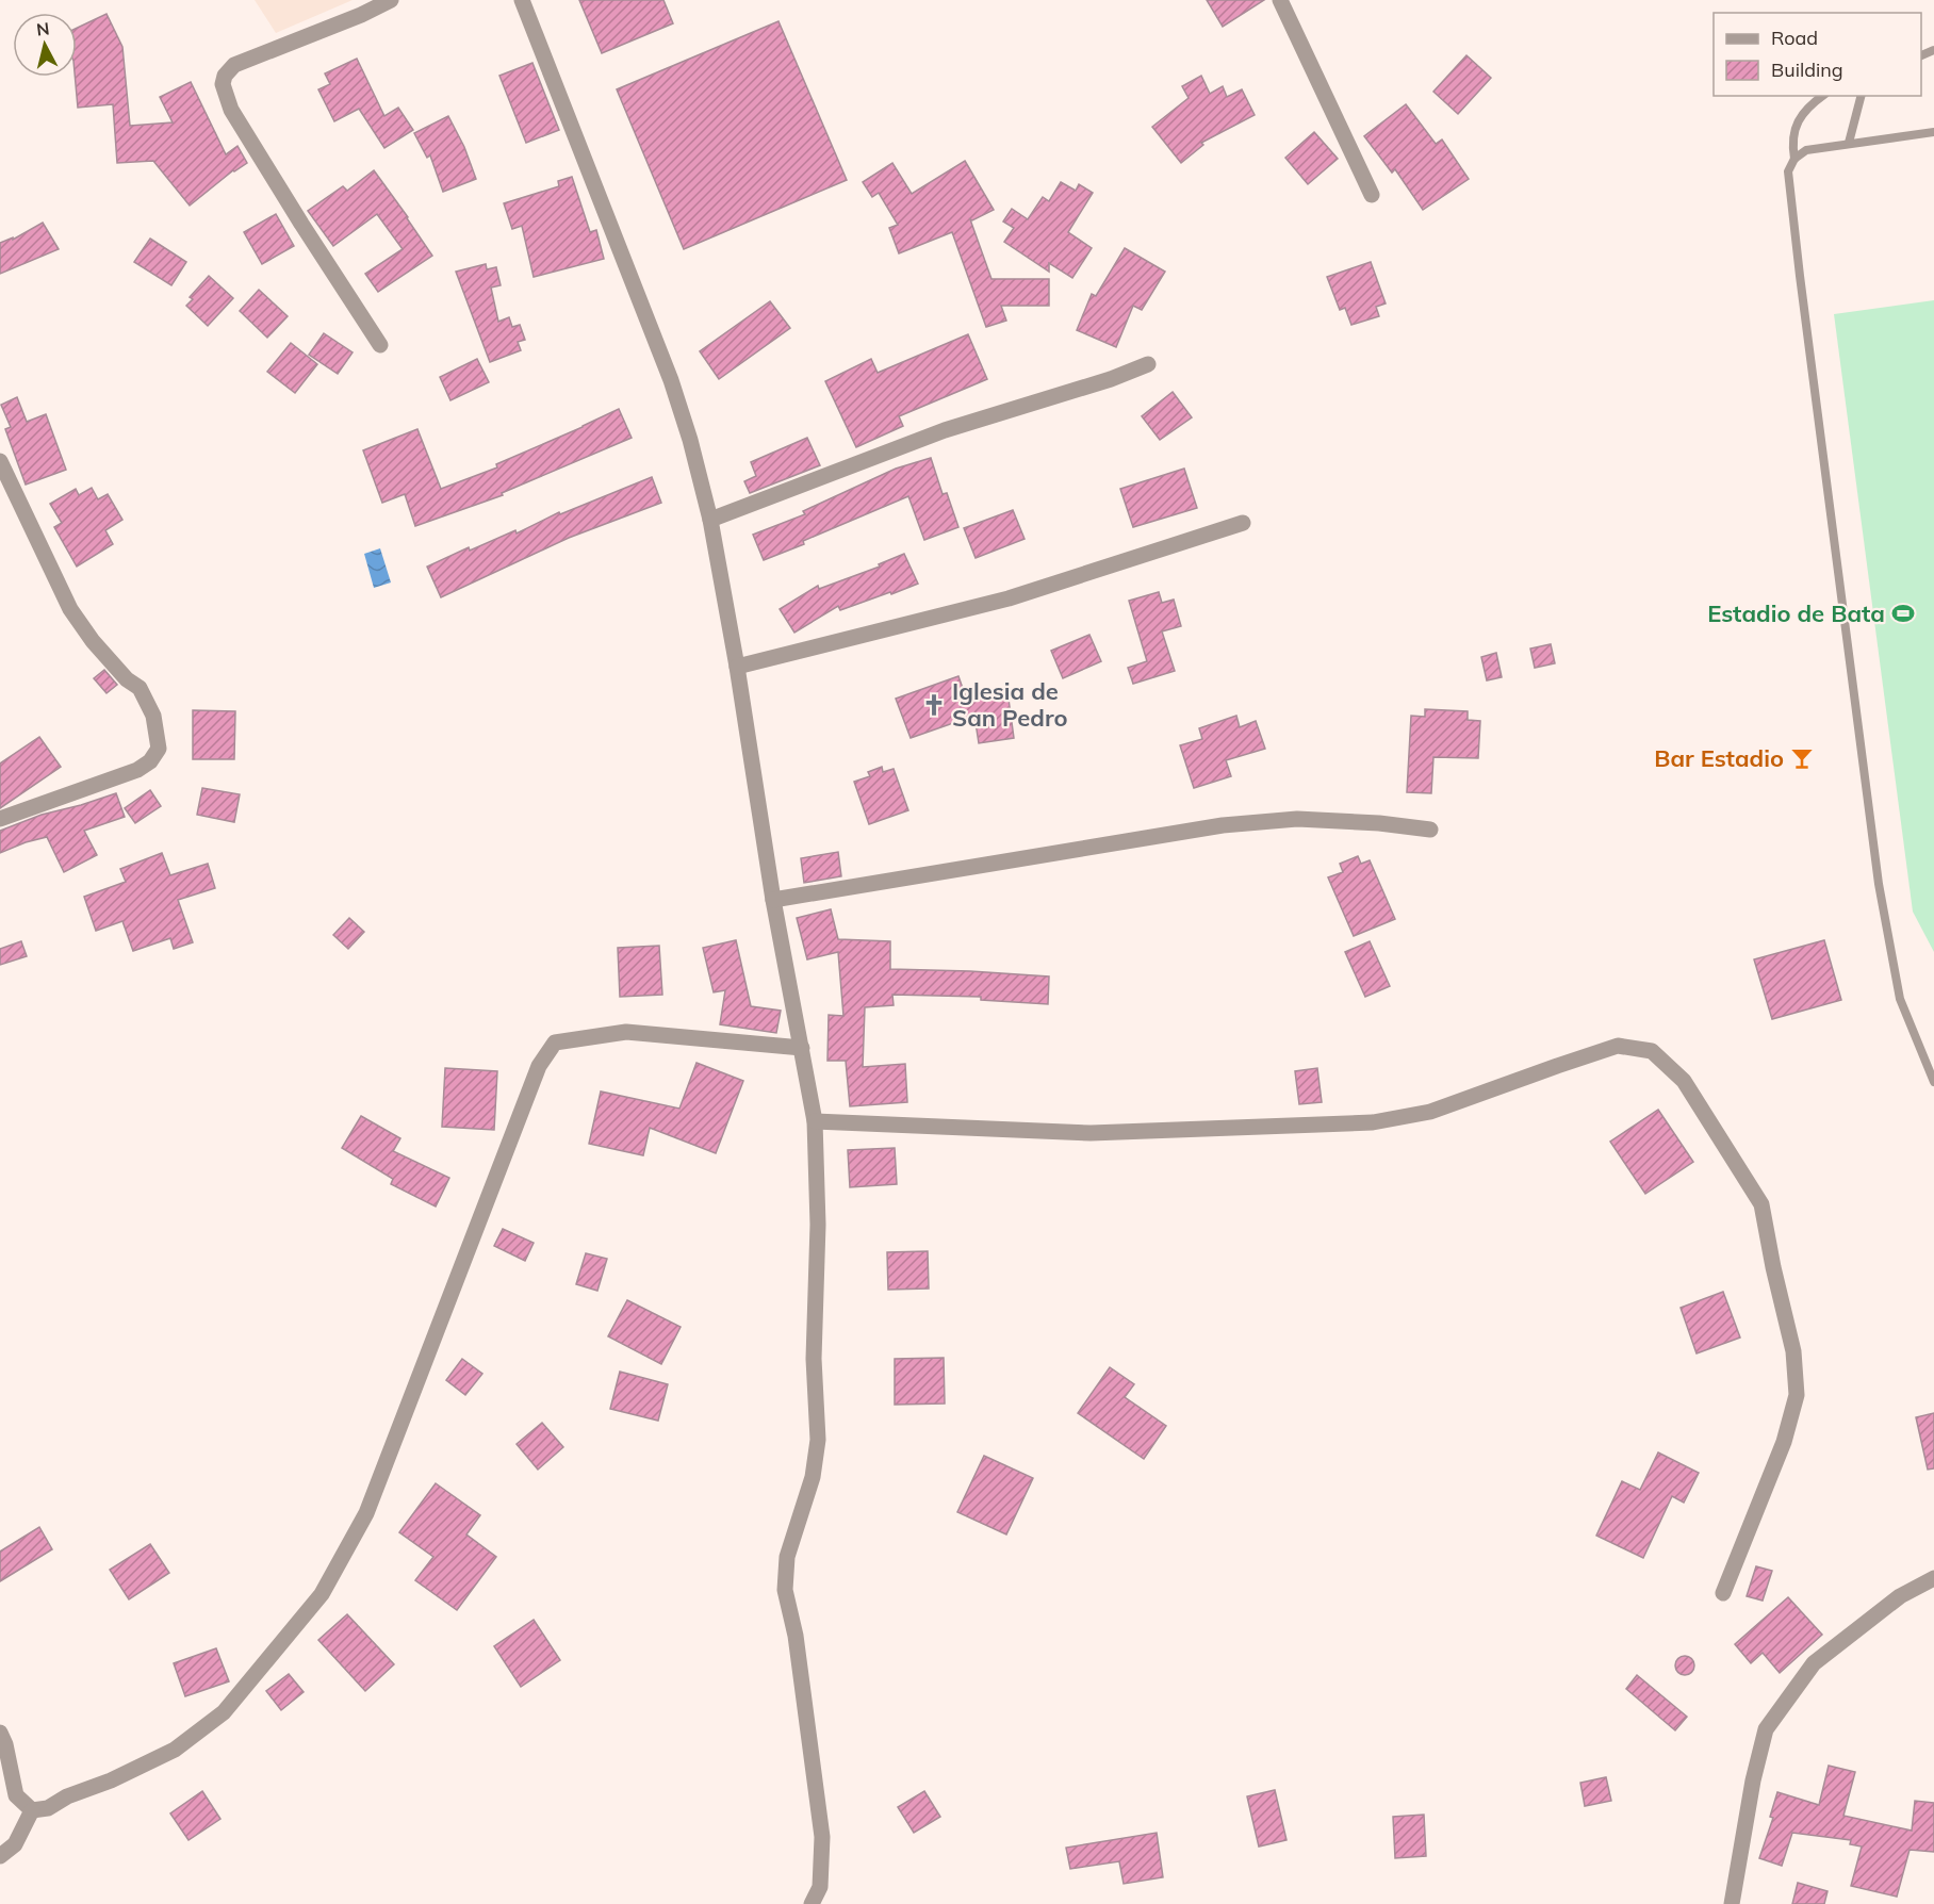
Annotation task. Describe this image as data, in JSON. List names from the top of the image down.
{
  "places": {
    "sports": ["Estadio de Bata"],
    "church": ["Iglesia de San Pedro"],
    "bar": ["Bar Estadio"]
  },
  "legend": ["Road", "Building"],
  "north": "top"
}
